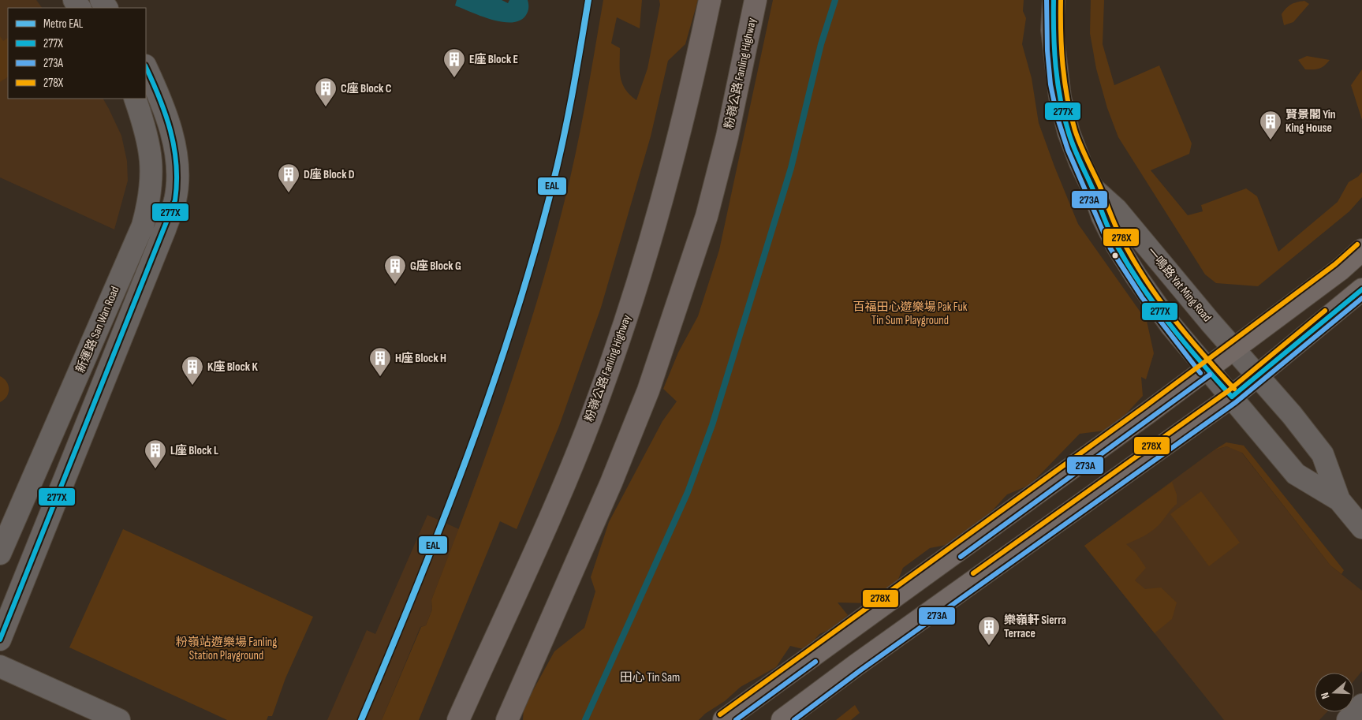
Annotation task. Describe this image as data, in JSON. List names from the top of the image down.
{
  "streets": {
    "highway": ["粉嶺公路 Fanling Highway"],
    "street": ["一鳴路 Yat Ming Road", "新運路 San Wan Road"]
  },
  "districts": ["田心 Tin Sam"],
  "parks": ["百福田心遊樂場 Pak Fuk Tin Sum Playground", "粉嶺站遊樂場 Fanling Station Playground"],
  "places": {
    "building": [
      "E座 Block E",
      "C座 Block C",
      "賢景閣 Yin King House",
      "D座 Block D",
      "G座 Block G",
      "H座 Block H",
      "K座 Block K",
      "L座 Block L",
      "樂嶺軒 Sierra Terrace"
    ]
  },
  "lines": [
    "metro line EAL",
    "transit line 277X",
    "transit line 273A",
    "transit line 278X"
  ],
  "legend": [
    "Metro EAL",
    "277X",
    "273A",
    "278X"
  ],
  "north": "left"
}
